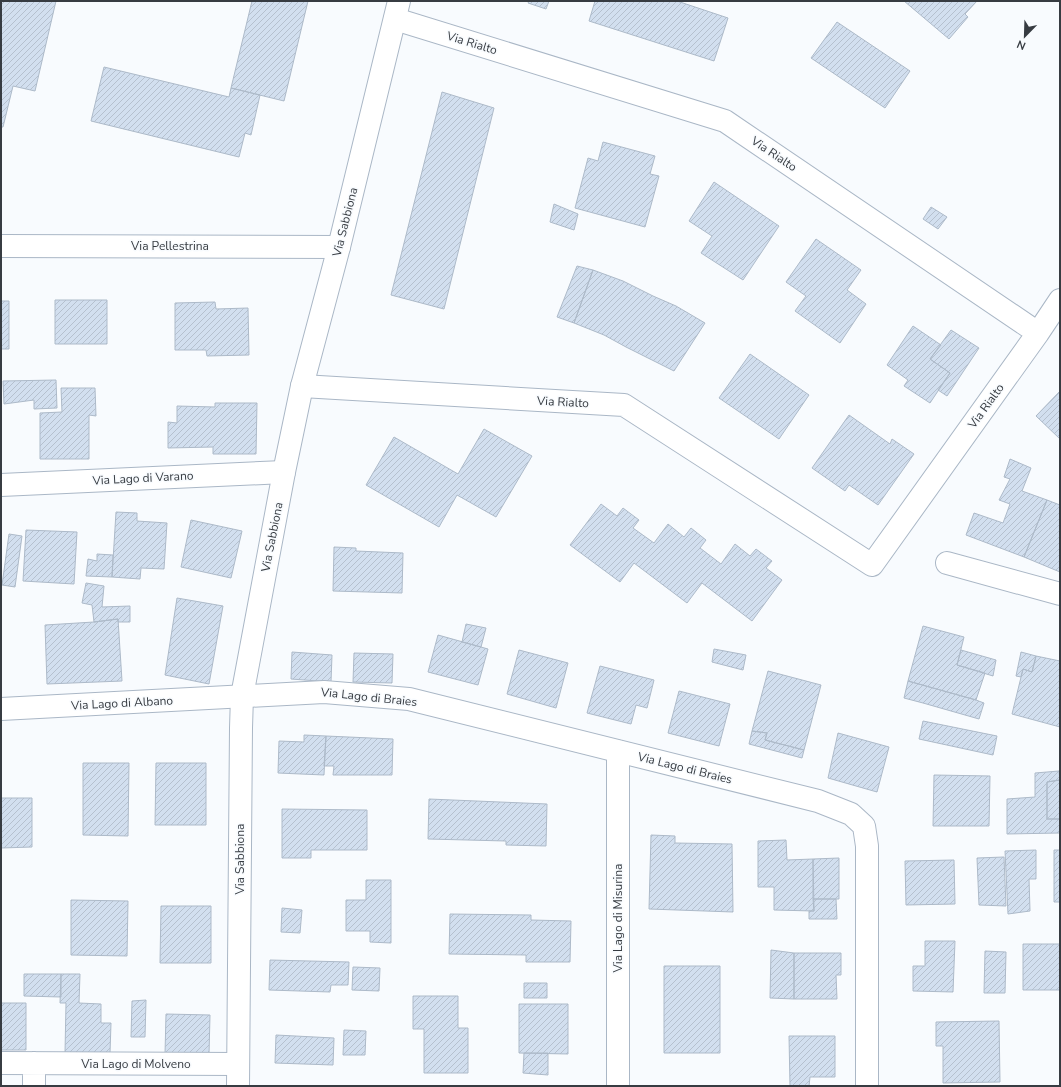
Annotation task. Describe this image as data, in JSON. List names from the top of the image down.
{
  "streets": {
    "street": [
      "Via Rialto",
      "Via Sabbiona",
      "Via Pellestrina",
      "Via Lago di Varano",
      "Via Lago di Braies",
      "Via Lago di Albano",
      "Via Lago di Misurina",
      "Via Lago di Molveno"
    ]
  },
  "crossings": [
    ["Via Rialto", "Via Sabbiona"],
    ["Via Sabbiona", "Via Pellestrina"],
    ["Via Sabbiona", "Via Lago di Varano"],
    ["Via Sabbiona", "Via Lago di Braies"],
    ["Via Sabbiona", "Via Lago di Albano"],
    ["Via Sabbiona", "Via Lago di Molveno"],
    ["Via Lago di Braies", "Via Lago di Albano"],
    ["Via Lago di Braies", "Via Lago di Misurina"]
  ],
  "north": "bottom left"
}
